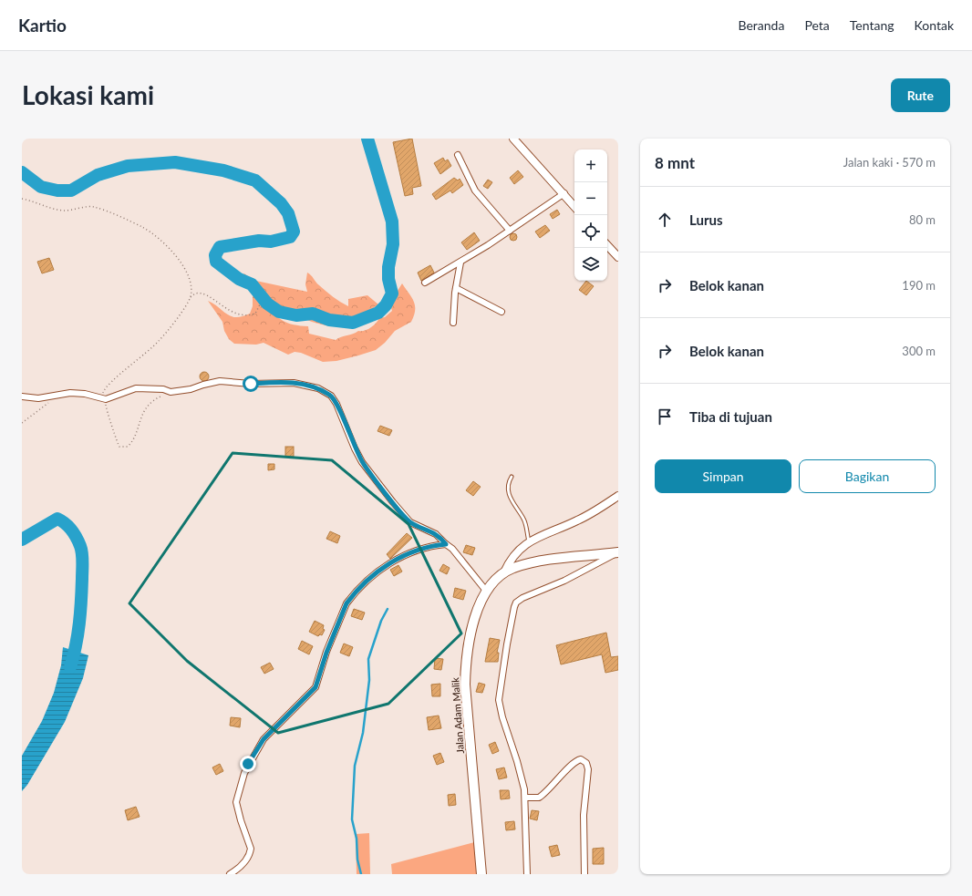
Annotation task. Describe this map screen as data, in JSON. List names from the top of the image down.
{
  "streets": {
    "highway": ["Jalan Adam Malik"]
  },
  "page": {
    "header": "Kartio",
    "nav": [
      "Beranda",
      "Peta",
      "Tentang",
      "Kontak"
    ],
    "buttons": [
      "Rute",
      ["Simpan", "Bagikan"]
    ],
    "title": "Lokasi kami",
    "heading": ["8 mnt", "Jalan kaki · 570 m"],
    "map_buttons": ["+", "−"],
    "list": [
      ["Lurus", "80 m"],
      ["Belok kanan", "190 m"],
      ["Belok kanan", "300 m"],
      "Tiba di tujuan"
    ]
  }
}
